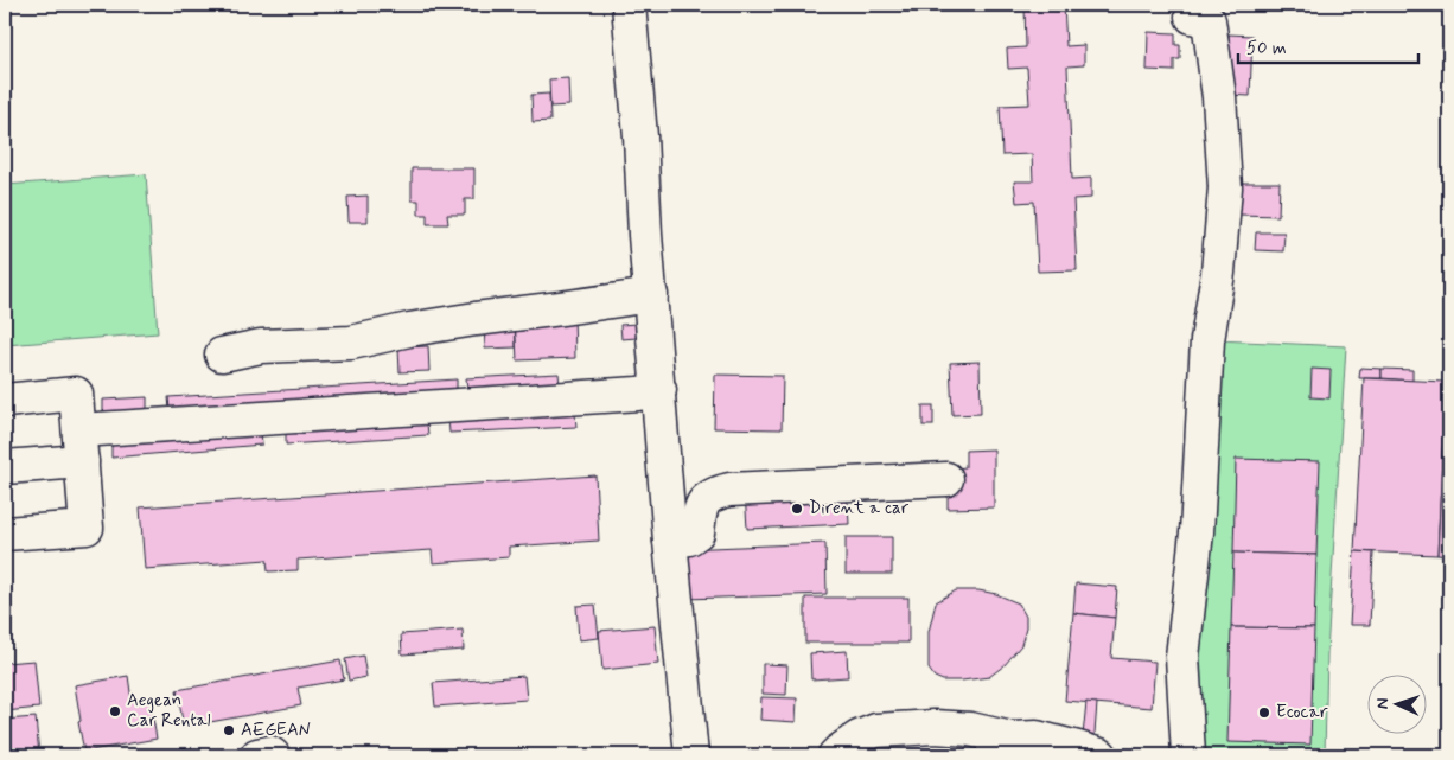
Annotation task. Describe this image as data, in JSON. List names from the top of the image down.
{
  "places": [
    "Dirent a car",
    "Aegean Car Rental",
    "Ecocar",
    "AEGEAN"
  ],
  "scale_bar": "50 m",
  "north": "left"
}
